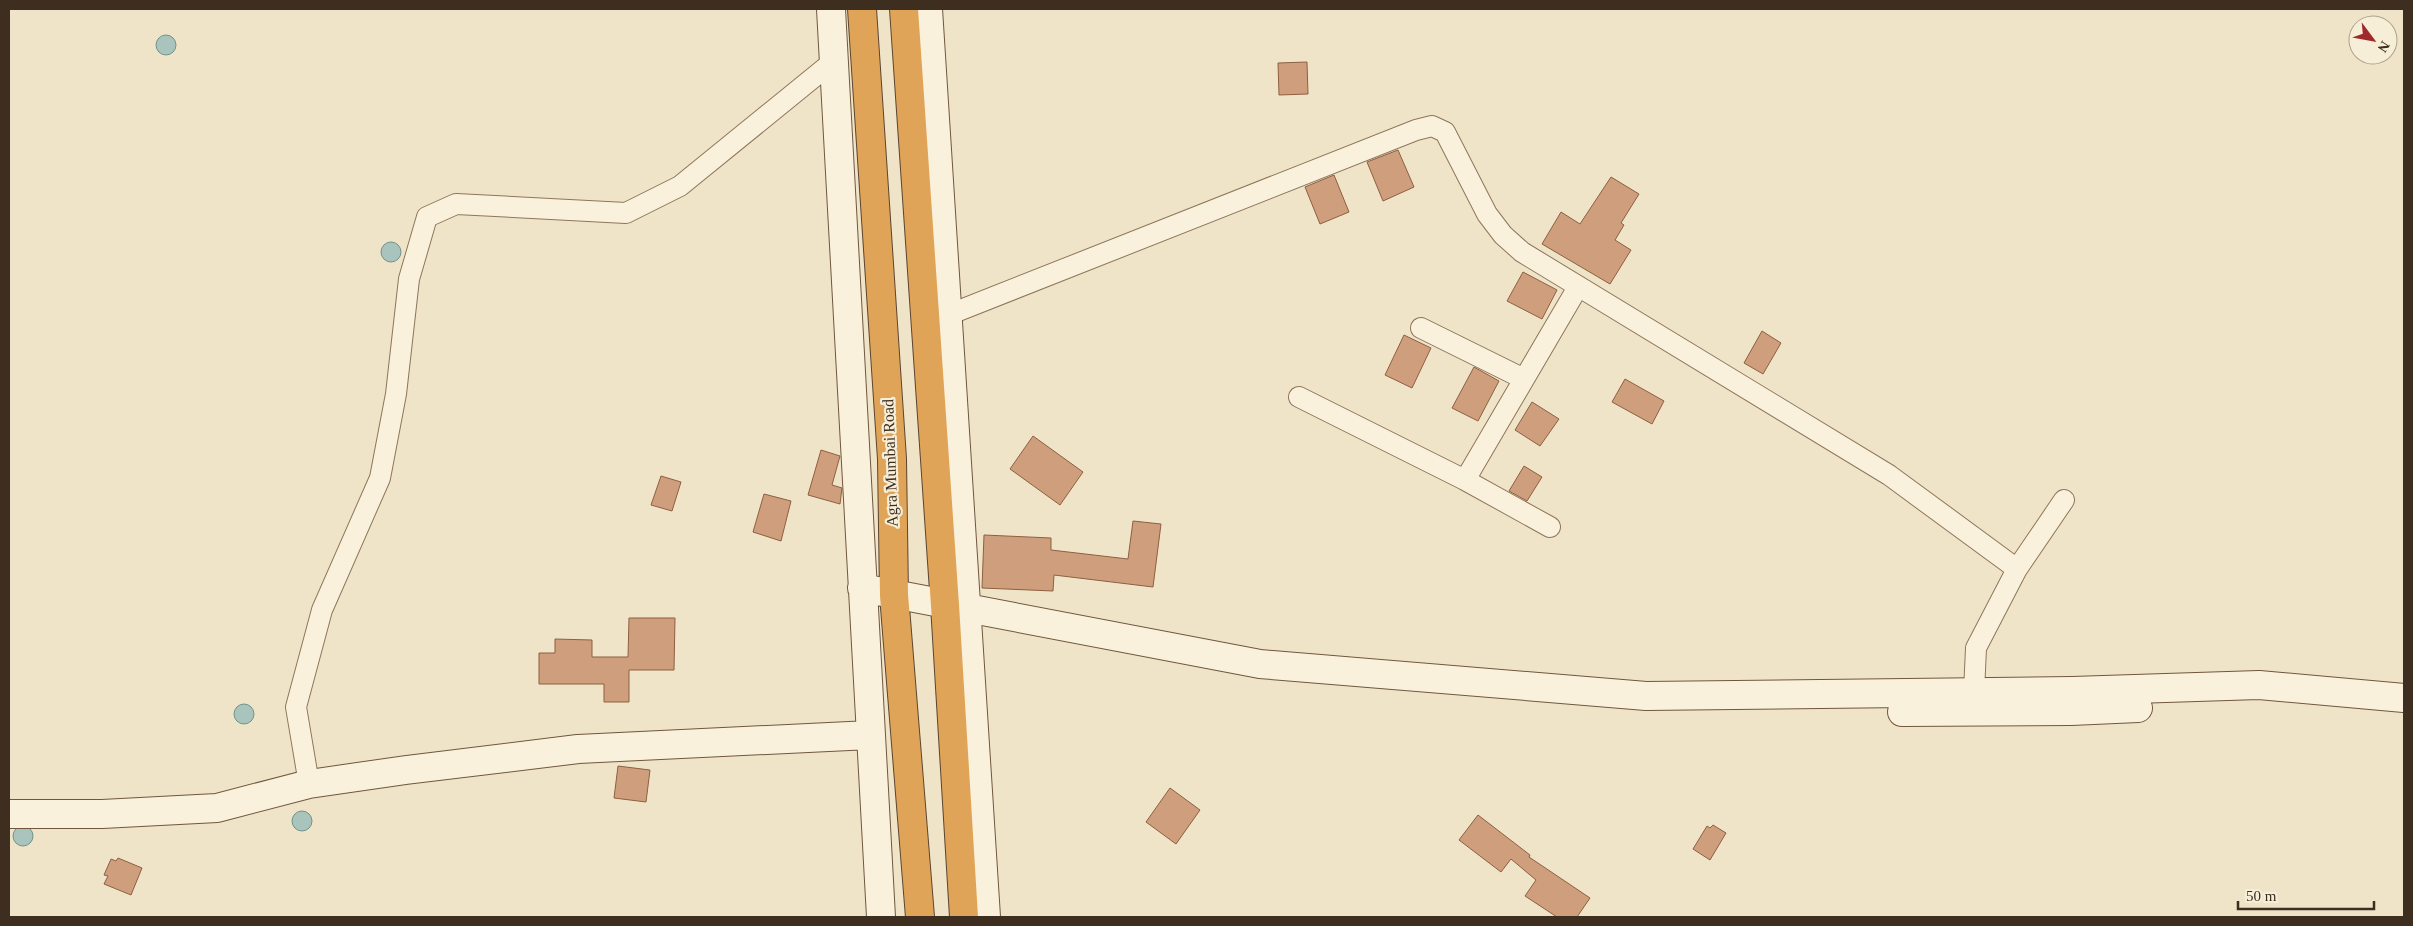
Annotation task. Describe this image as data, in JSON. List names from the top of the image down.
{
  "streets": {
    "highway": ["Agra Mumbai Road"]
  },
  "scale_bar": "50 m",
  "north": "bottom right"
}
